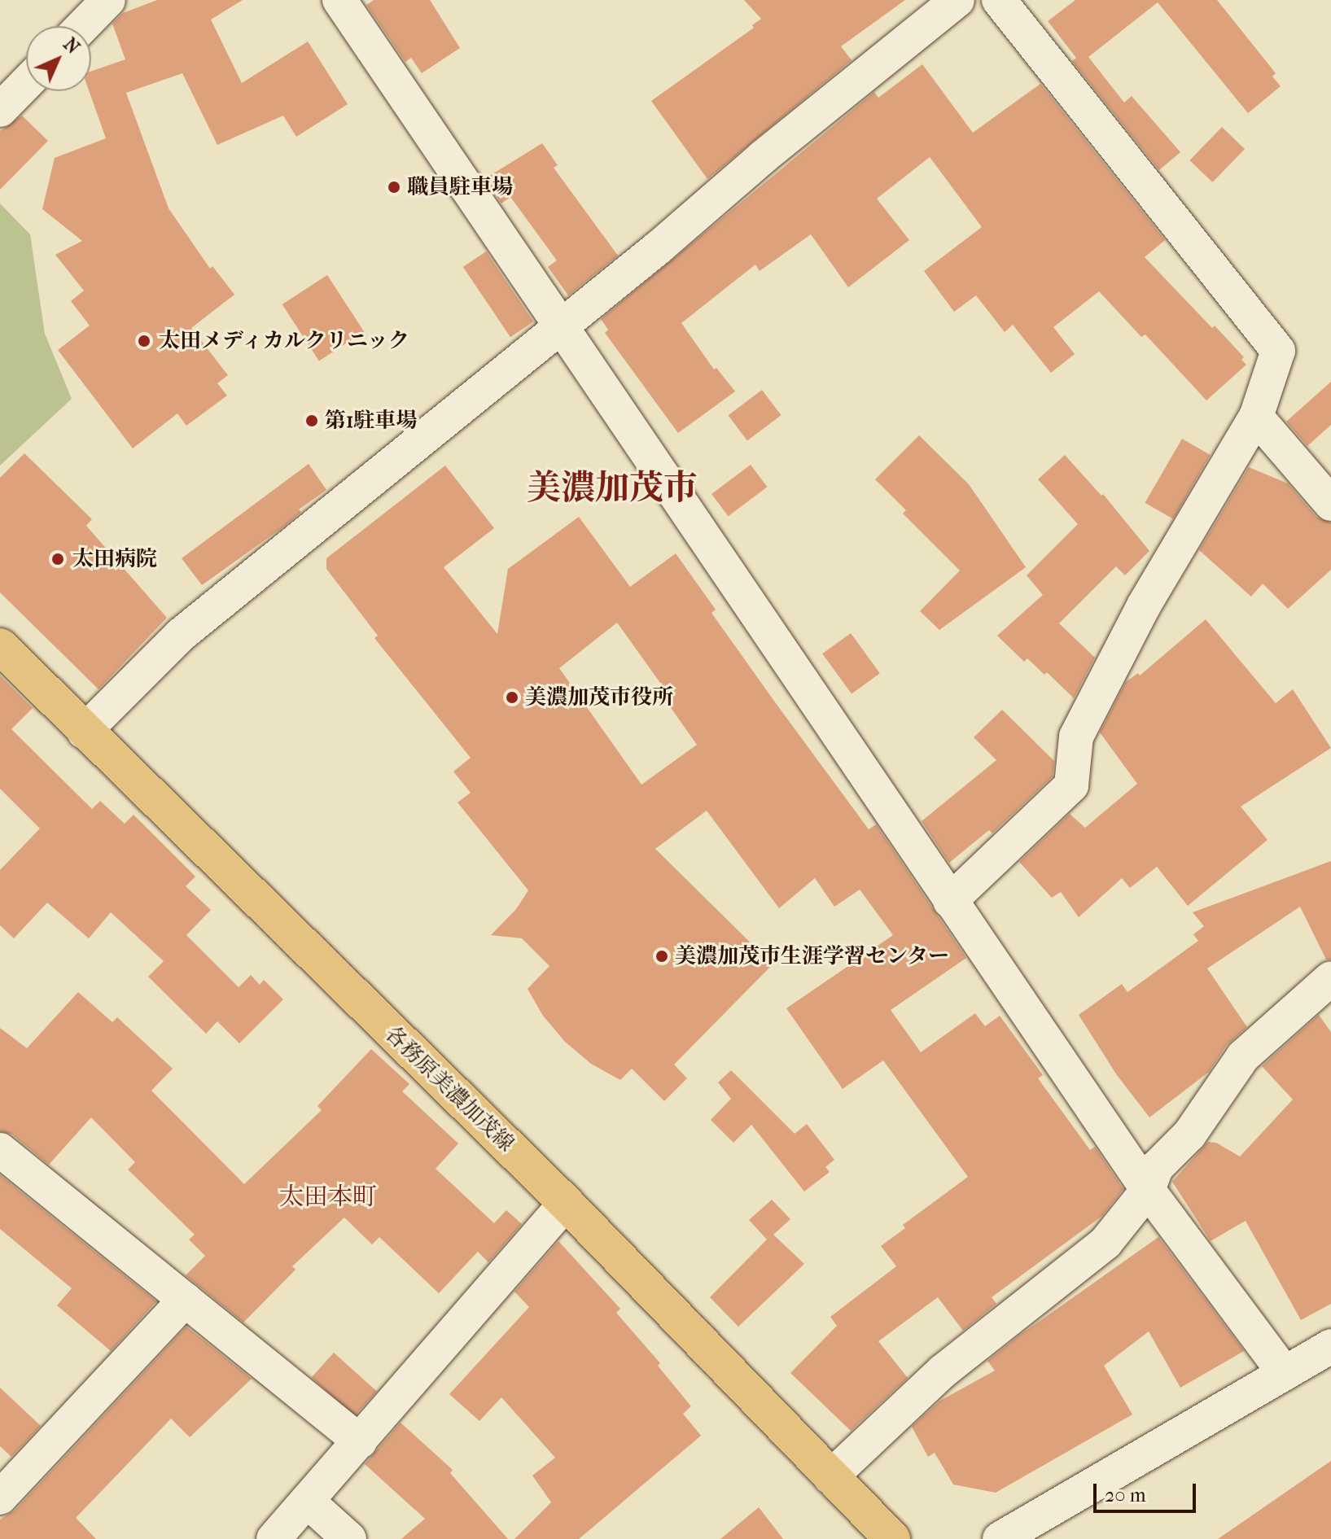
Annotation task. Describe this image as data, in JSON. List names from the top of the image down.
{
  "streets": {
    "main road": ["各務原美濃加茂線"]
  },
  "districts": ["美濃加茂市", "太田本町"],
  "places": [
    "職員駐車場",
    "太田メディカルクリニック",
    "第1駐車場",
    "太田病院",
    "美濃加茂市役所",
    "美濃加茂市生涯学習センター"
  ],
  "scale_bar": "20 m",
  "north": "top right"
}
